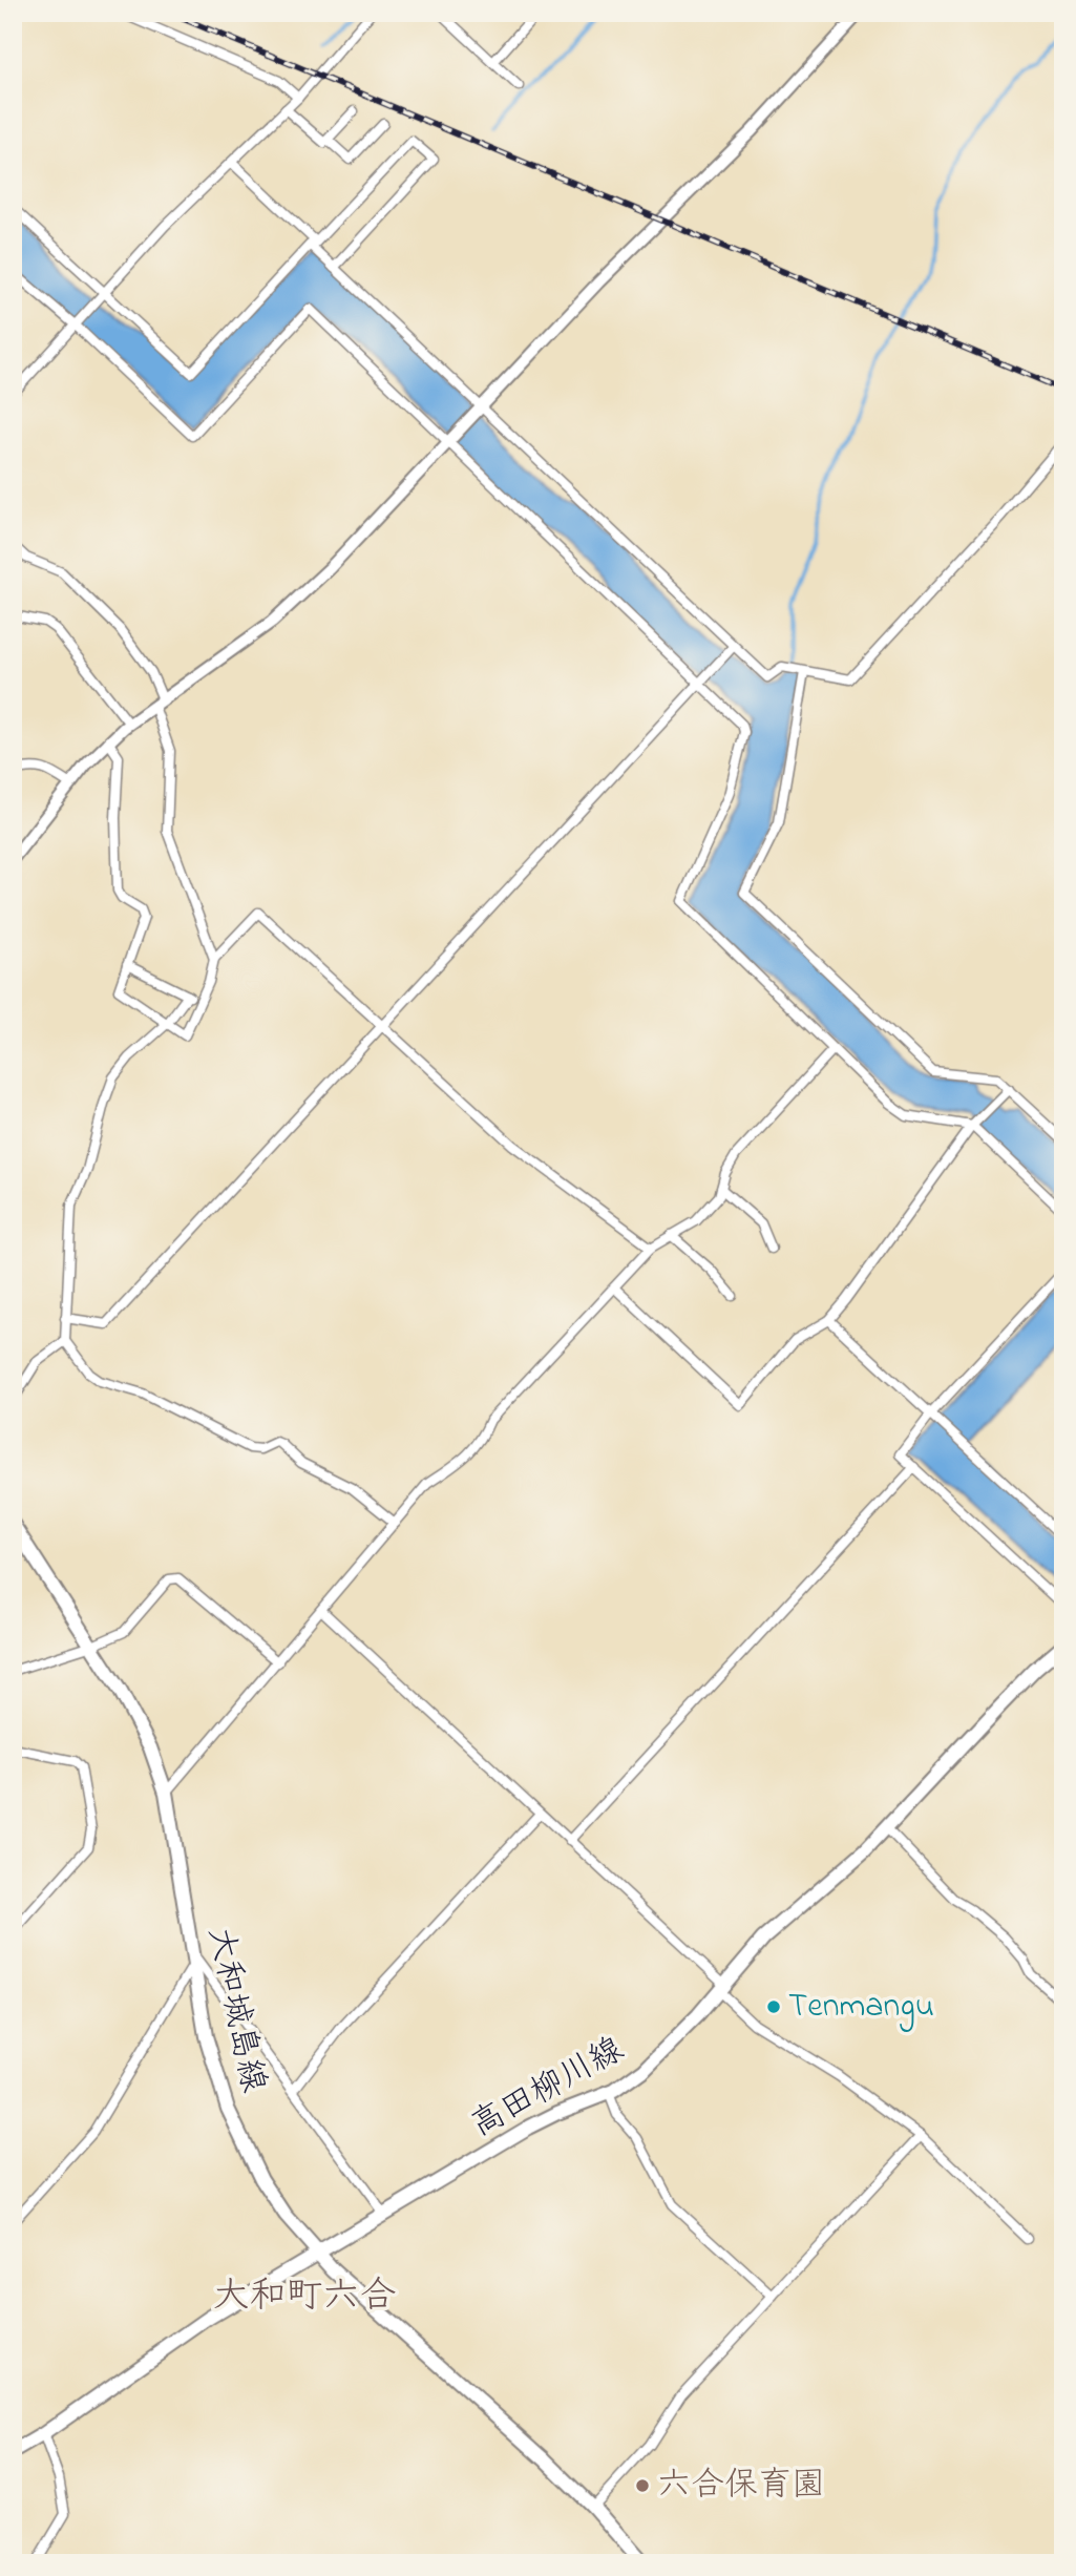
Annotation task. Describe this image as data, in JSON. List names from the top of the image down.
{
  "streets": {
    "main road": ["大和城島線", "高田柳川線"]
  },
  "crossings": [
    ["大和城島線", "高田柳川線"]
  ],
  "districts": ["大和町六合"],
  "places": ["Tenmangu", "六合保育園"]
}
